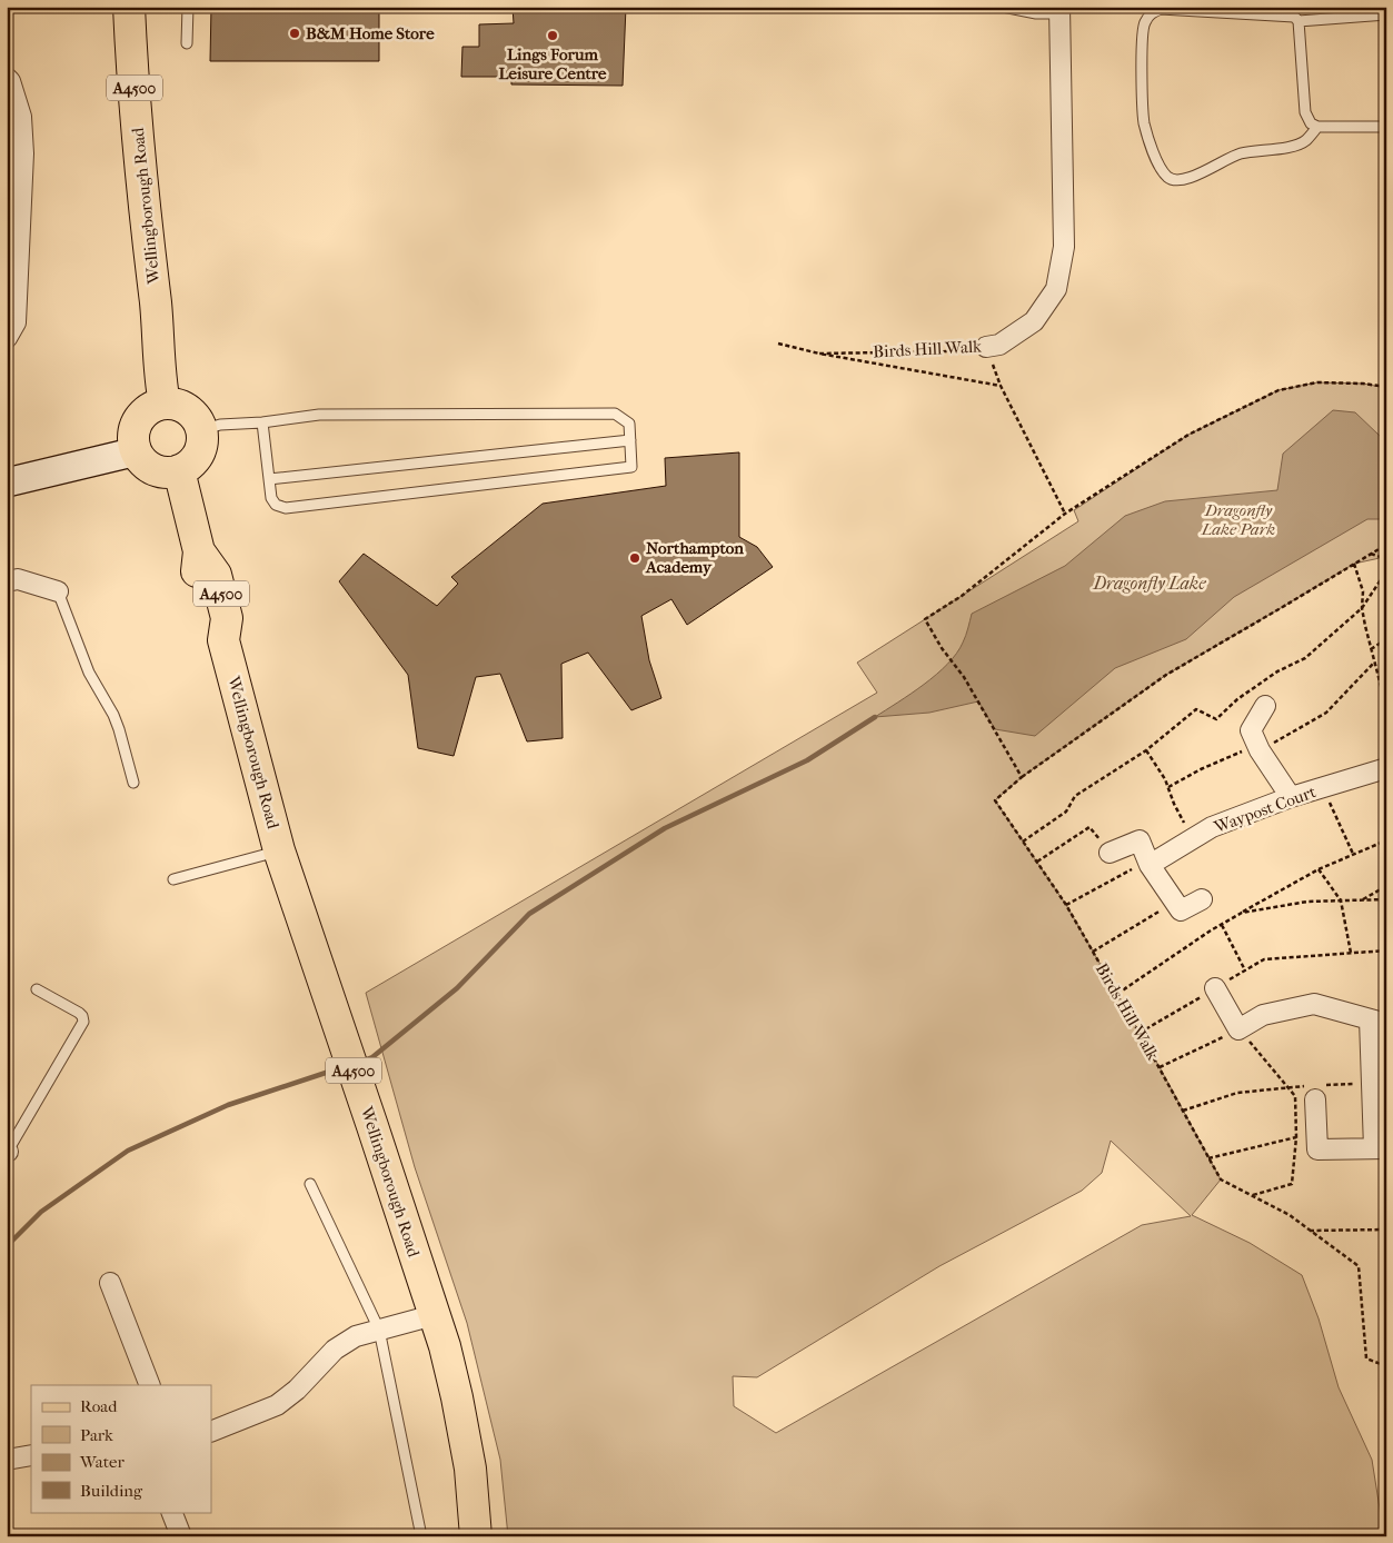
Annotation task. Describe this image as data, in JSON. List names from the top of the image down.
{
  "streets": {
    "main road": ["A4500", "Wellingborough Road"],
    "street": ["Birds Hill Walk", "Waypost Court"]
  },
  "water": ["Dragonfly Lake"],
  "parks": ["Dragonfly Lake Park"],
  "places": ["B&M Home Store", "Lings Forum Leisure Centre", "Northampton Academy"],
  "legend": [
    "Road",
    "Park",
    "Water",
    "Building"
  ]
}
